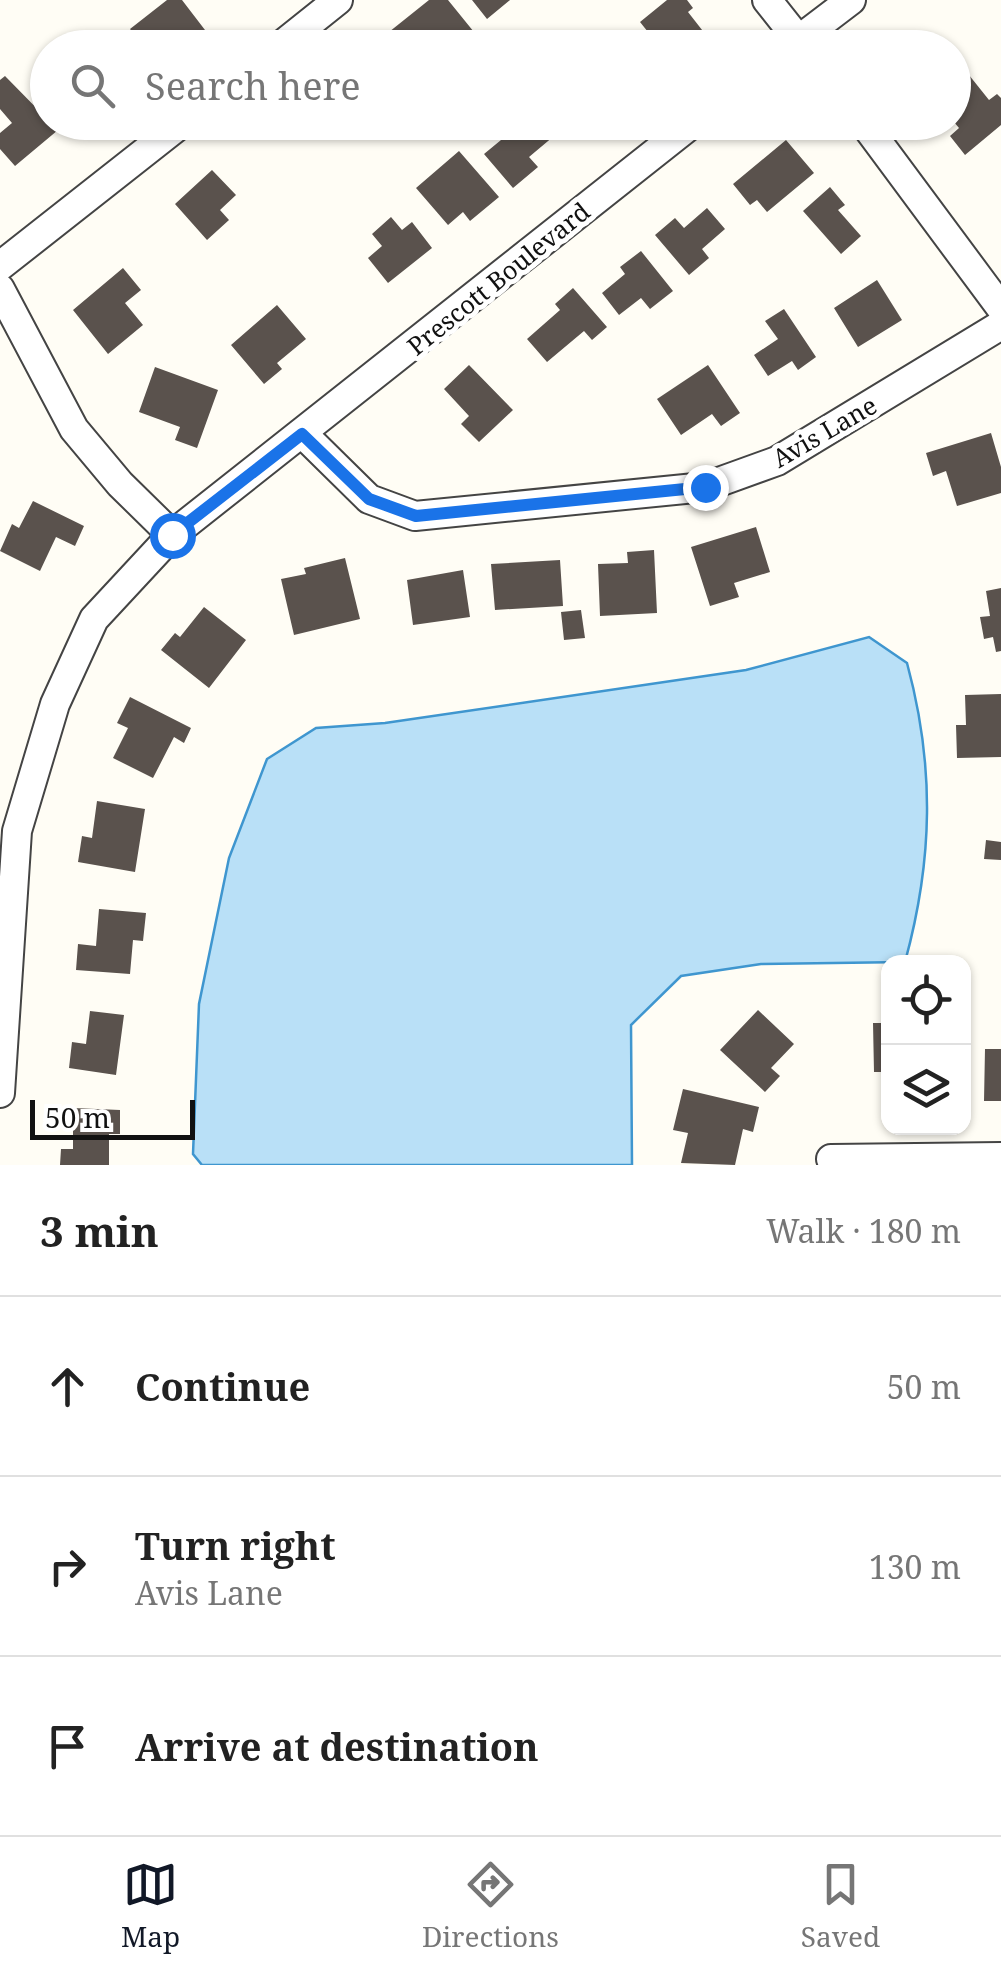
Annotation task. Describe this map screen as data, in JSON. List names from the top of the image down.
{
  "streets": {
    "street": ["Prescott Boulevard", "Avis Lane"]
  },
  "crossings": [
    ["Prescott Boulevard", "Avis Lane"]
  ],
  "scale_bar": "50 m",
  "page": {
    "search": "Search here",
    "scale": "50 m",
    "heading": ["3 min", "Walk · 180 m"],
    "list": [
      ["Continue", "50 m"],
      ["Turn right", "Avis Lane", "130 m"],
      "Arrive at destination"
    ],
    "nav": ["Map", "Directions", "Saved"]
  }
}
